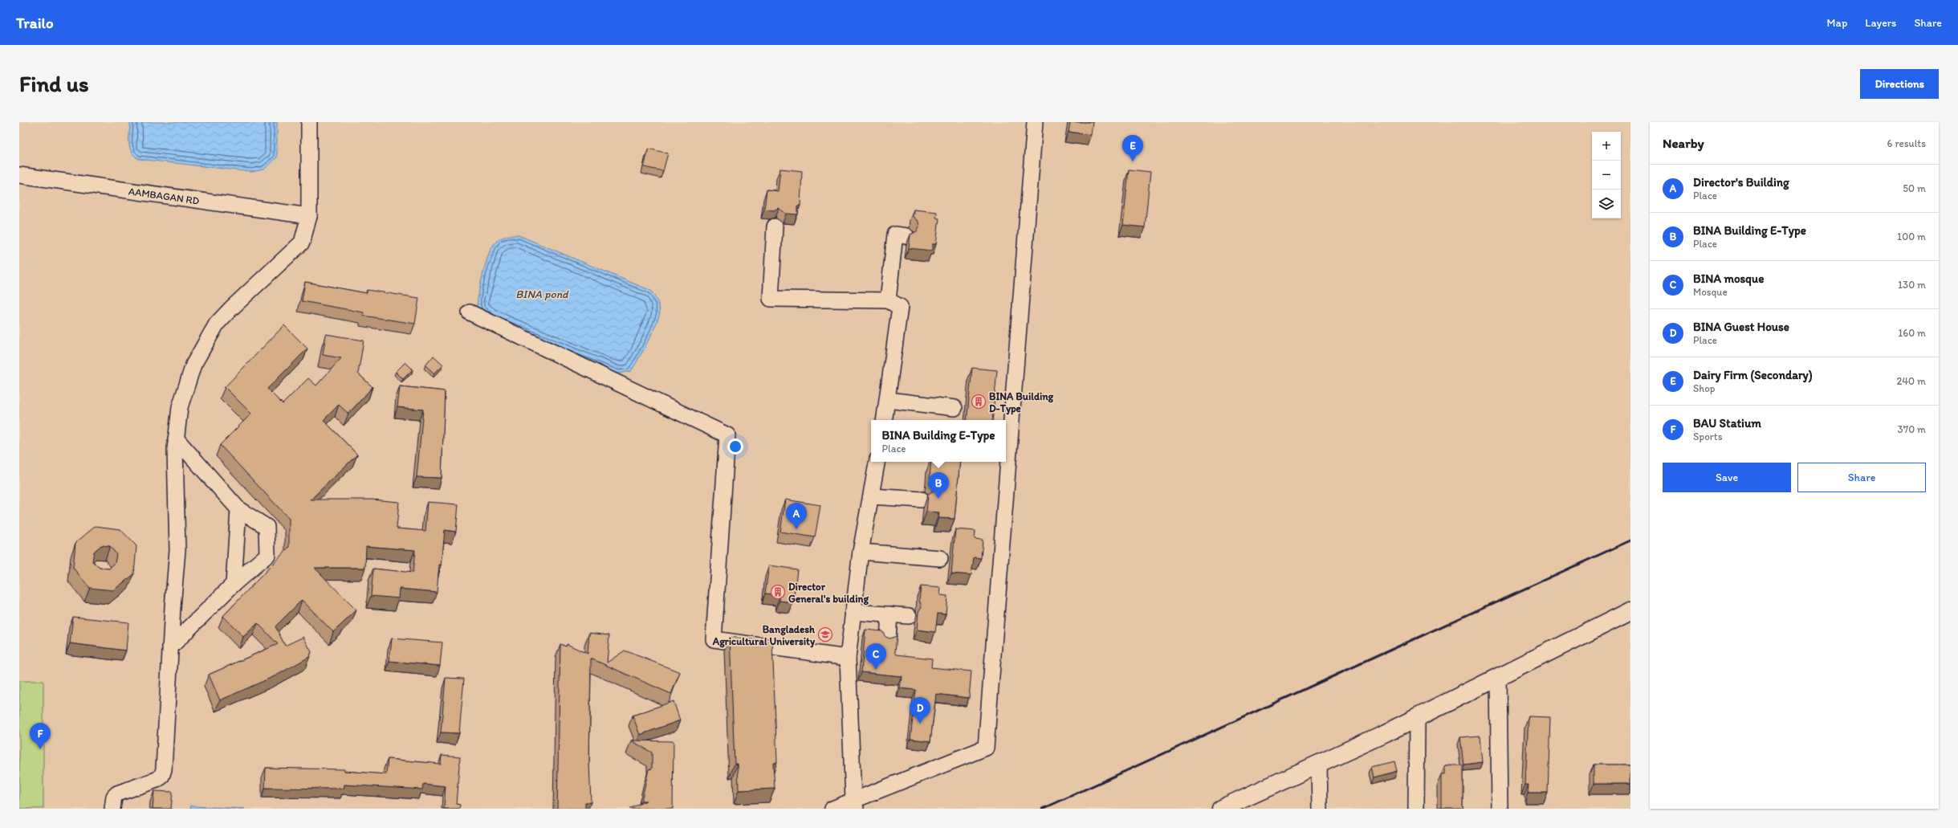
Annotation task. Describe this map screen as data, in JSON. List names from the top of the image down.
{
  "streets": {
    "street": ["AAMBAGAN RD"]
  },
  "water": ["BINA pond"],
  "places": {
    "building": ["BINA Building D-Type", "Director General's building"],
    "school or university": ["Bangladesh Agricultural University"]
  },
  "page": {
    "header": "Trailo",
    "nav": ["Map", "Layers", "Share"],
    "buttons": [
      "Directions",
      ["Save", "Share"]
    ],
    "title": "Find us",
    "heading": ["Nearby", "6 results"],
    "map_buttons": ["+", "−"],
    "pins": [
      "E",
      "B",
      "A",
      "C",
      "D",
      "F"
    ],
    "list": [
      {
        "mark": "A",
        "name": "Director's Building",
        "note": "Place",
        "value": "50 m"
      },
      {
        "mark": "B",
        "name": "BINA Building E-Type",
        "note": "Place",
        "value": "100 m"
      },
      {
        "mark": "C",
        "name": "BINA mosque",
        "note": "Mosque",
        "value": "130 m"
      },
      {
        "mark": "D",
        "name": "BINA Guest House",
        "note": "Place",
        "value": "160 m"
      },
      {
        "mark": "E",
        "name": "Dairy Firm (Secondary)",
        "note": "Shop",
        "value": "240 m"
      },
      {
        "mark": "F",
        "name": "BAU Statium",
        "note": "Sports",
        "value": "370 m"
      }
    ],
    "popup": ["BINA Building E-Type", "Place"]
  }
}
